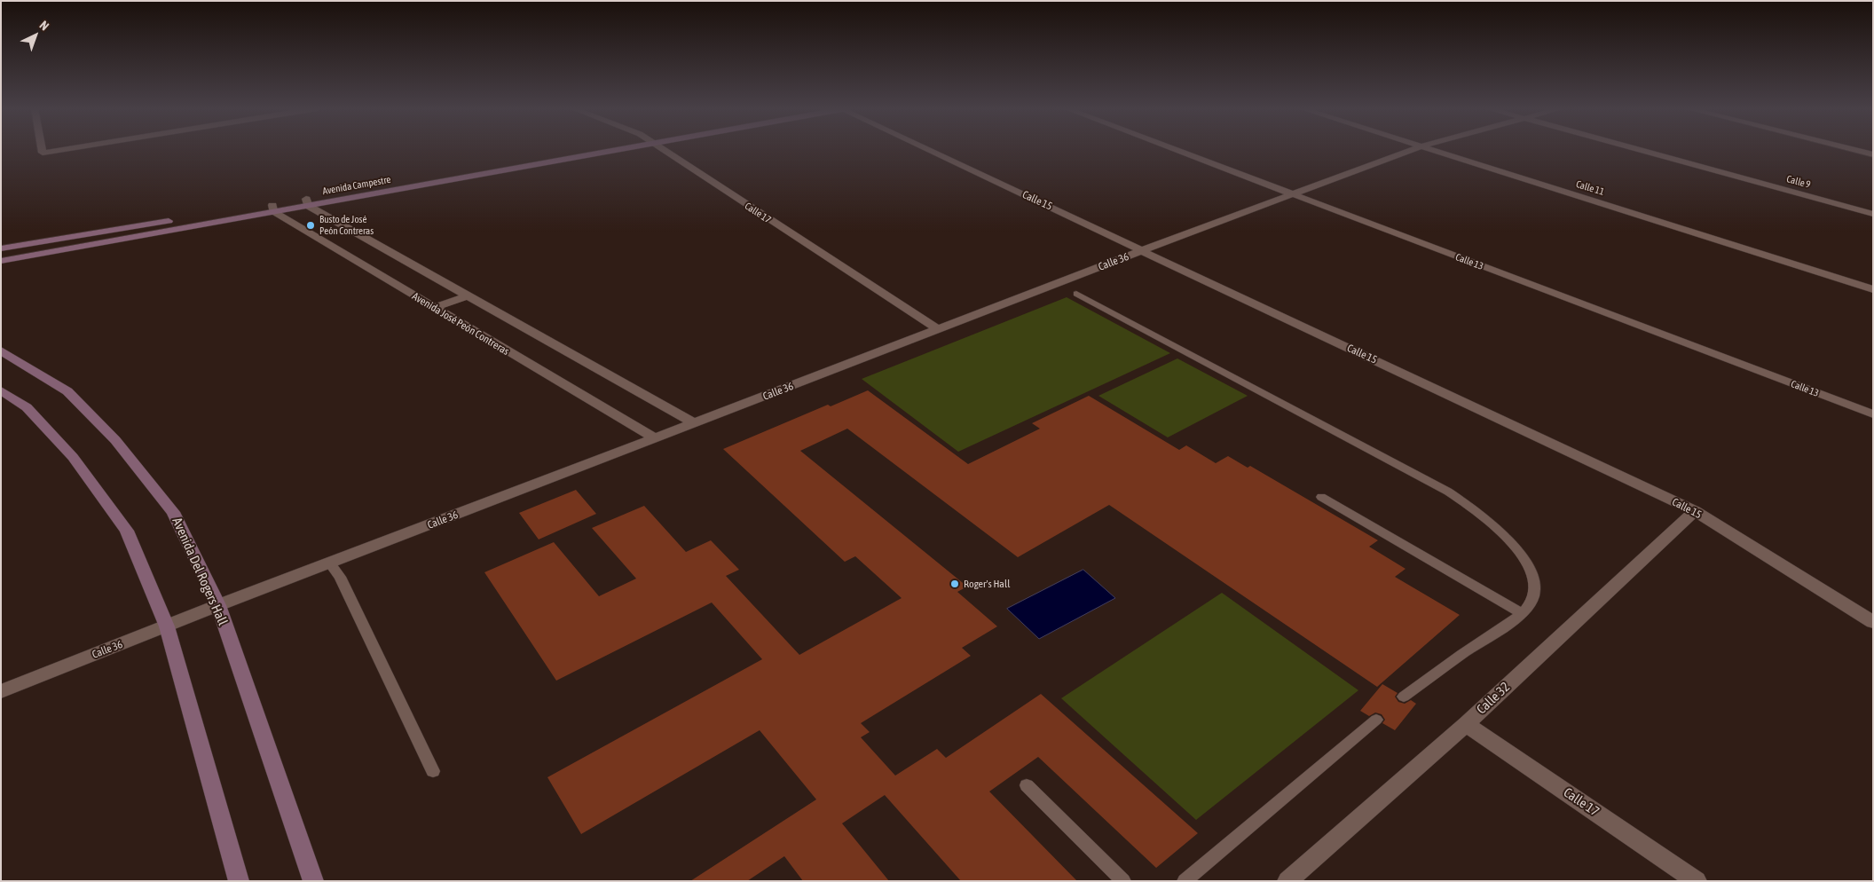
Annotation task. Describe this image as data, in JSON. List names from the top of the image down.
{
  "streets": {
    "street": [
      "Calle 9",
      "Avenida Campestre",
      "Calle 11",
      "Calle 15",
      "Calle 17",
      "Calle 36",
      "Calle 13",
      "Avenida José Peón Contreras",
      "Avenida Del Rogers Hall",
      "Calle 32"
    ]
  },
  "crossings": [
    ["Avenida Campestre", "Avenida José Peón Contreras"],
    ["Calle 15", "Calle 36"],
    ["Calle 15", "Calle 32"],
    ["Calle 17", "Calle 36"],
    ["Calle 17", "Calle 32"],
    ["Calle 36", "Calle 13"],
    ["Calle 36", "Avenida José Peón Contreras"],
    ["Calle 36", "Avenida Del Rogers Hall"]
  ],
  "places": ["Busto de José Peón Contreras", "Roger's Hall"],
  "north": "top right"
}
